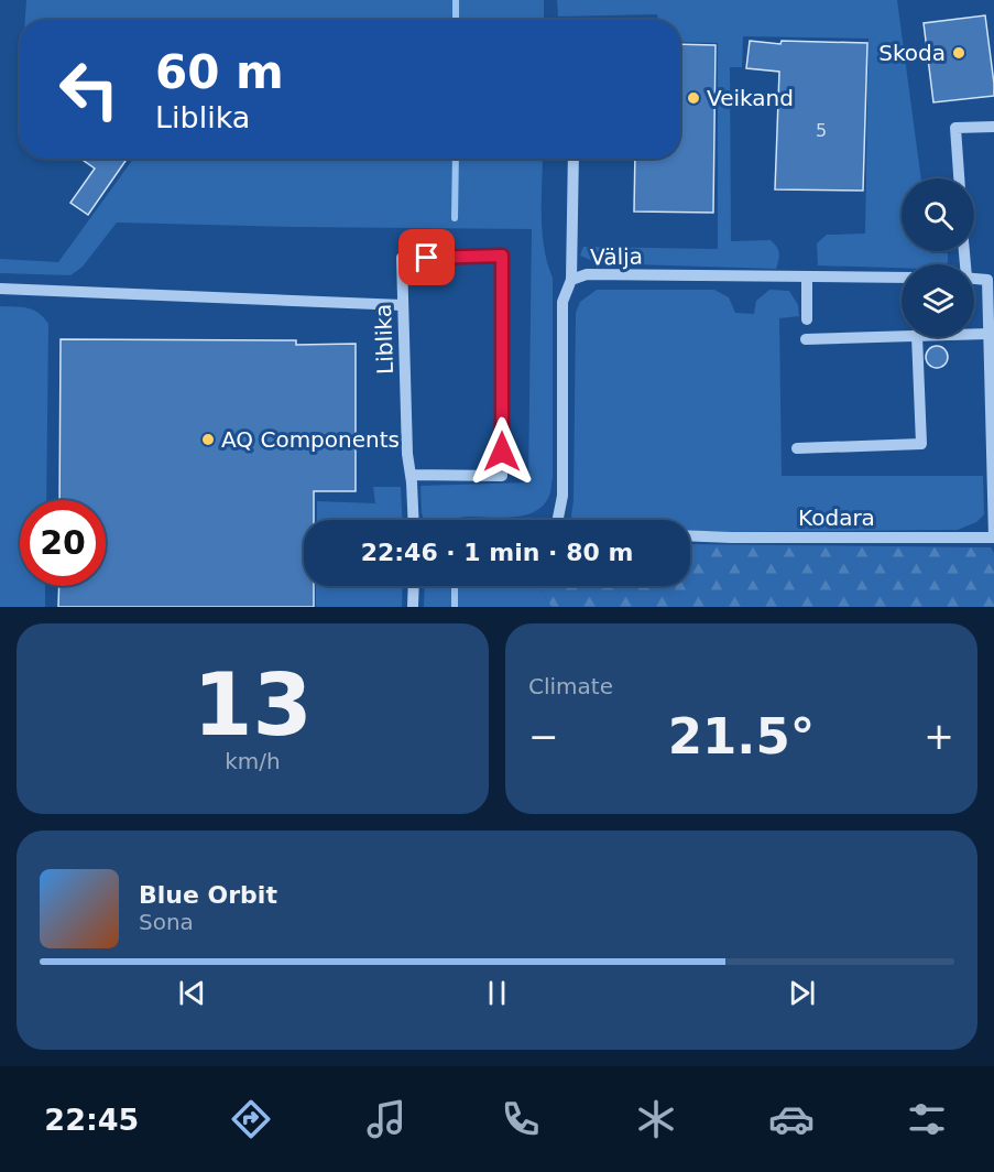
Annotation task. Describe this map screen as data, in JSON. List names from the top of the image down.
{
  "streets": {
    "street": ["Välja", "Liblika", "Kodara"]
  },
  "places": ["Skoda", "Veikand", "AQ Components"],
  "house_numbers": ["5"],
  "page": {
    "turn": ["60 m", "Liblika"],
    "limit": "20",
    "trip": "22:46 · 1 min · 80 m",
    "tile": [
      ["13", "km/h"],
      "Climate"
    ],
    "heat": ["−", "21.5°", "+"],
    "song": ["Blue Orbit", "Sona"],
    "tabs": "22:45"
  }
}
